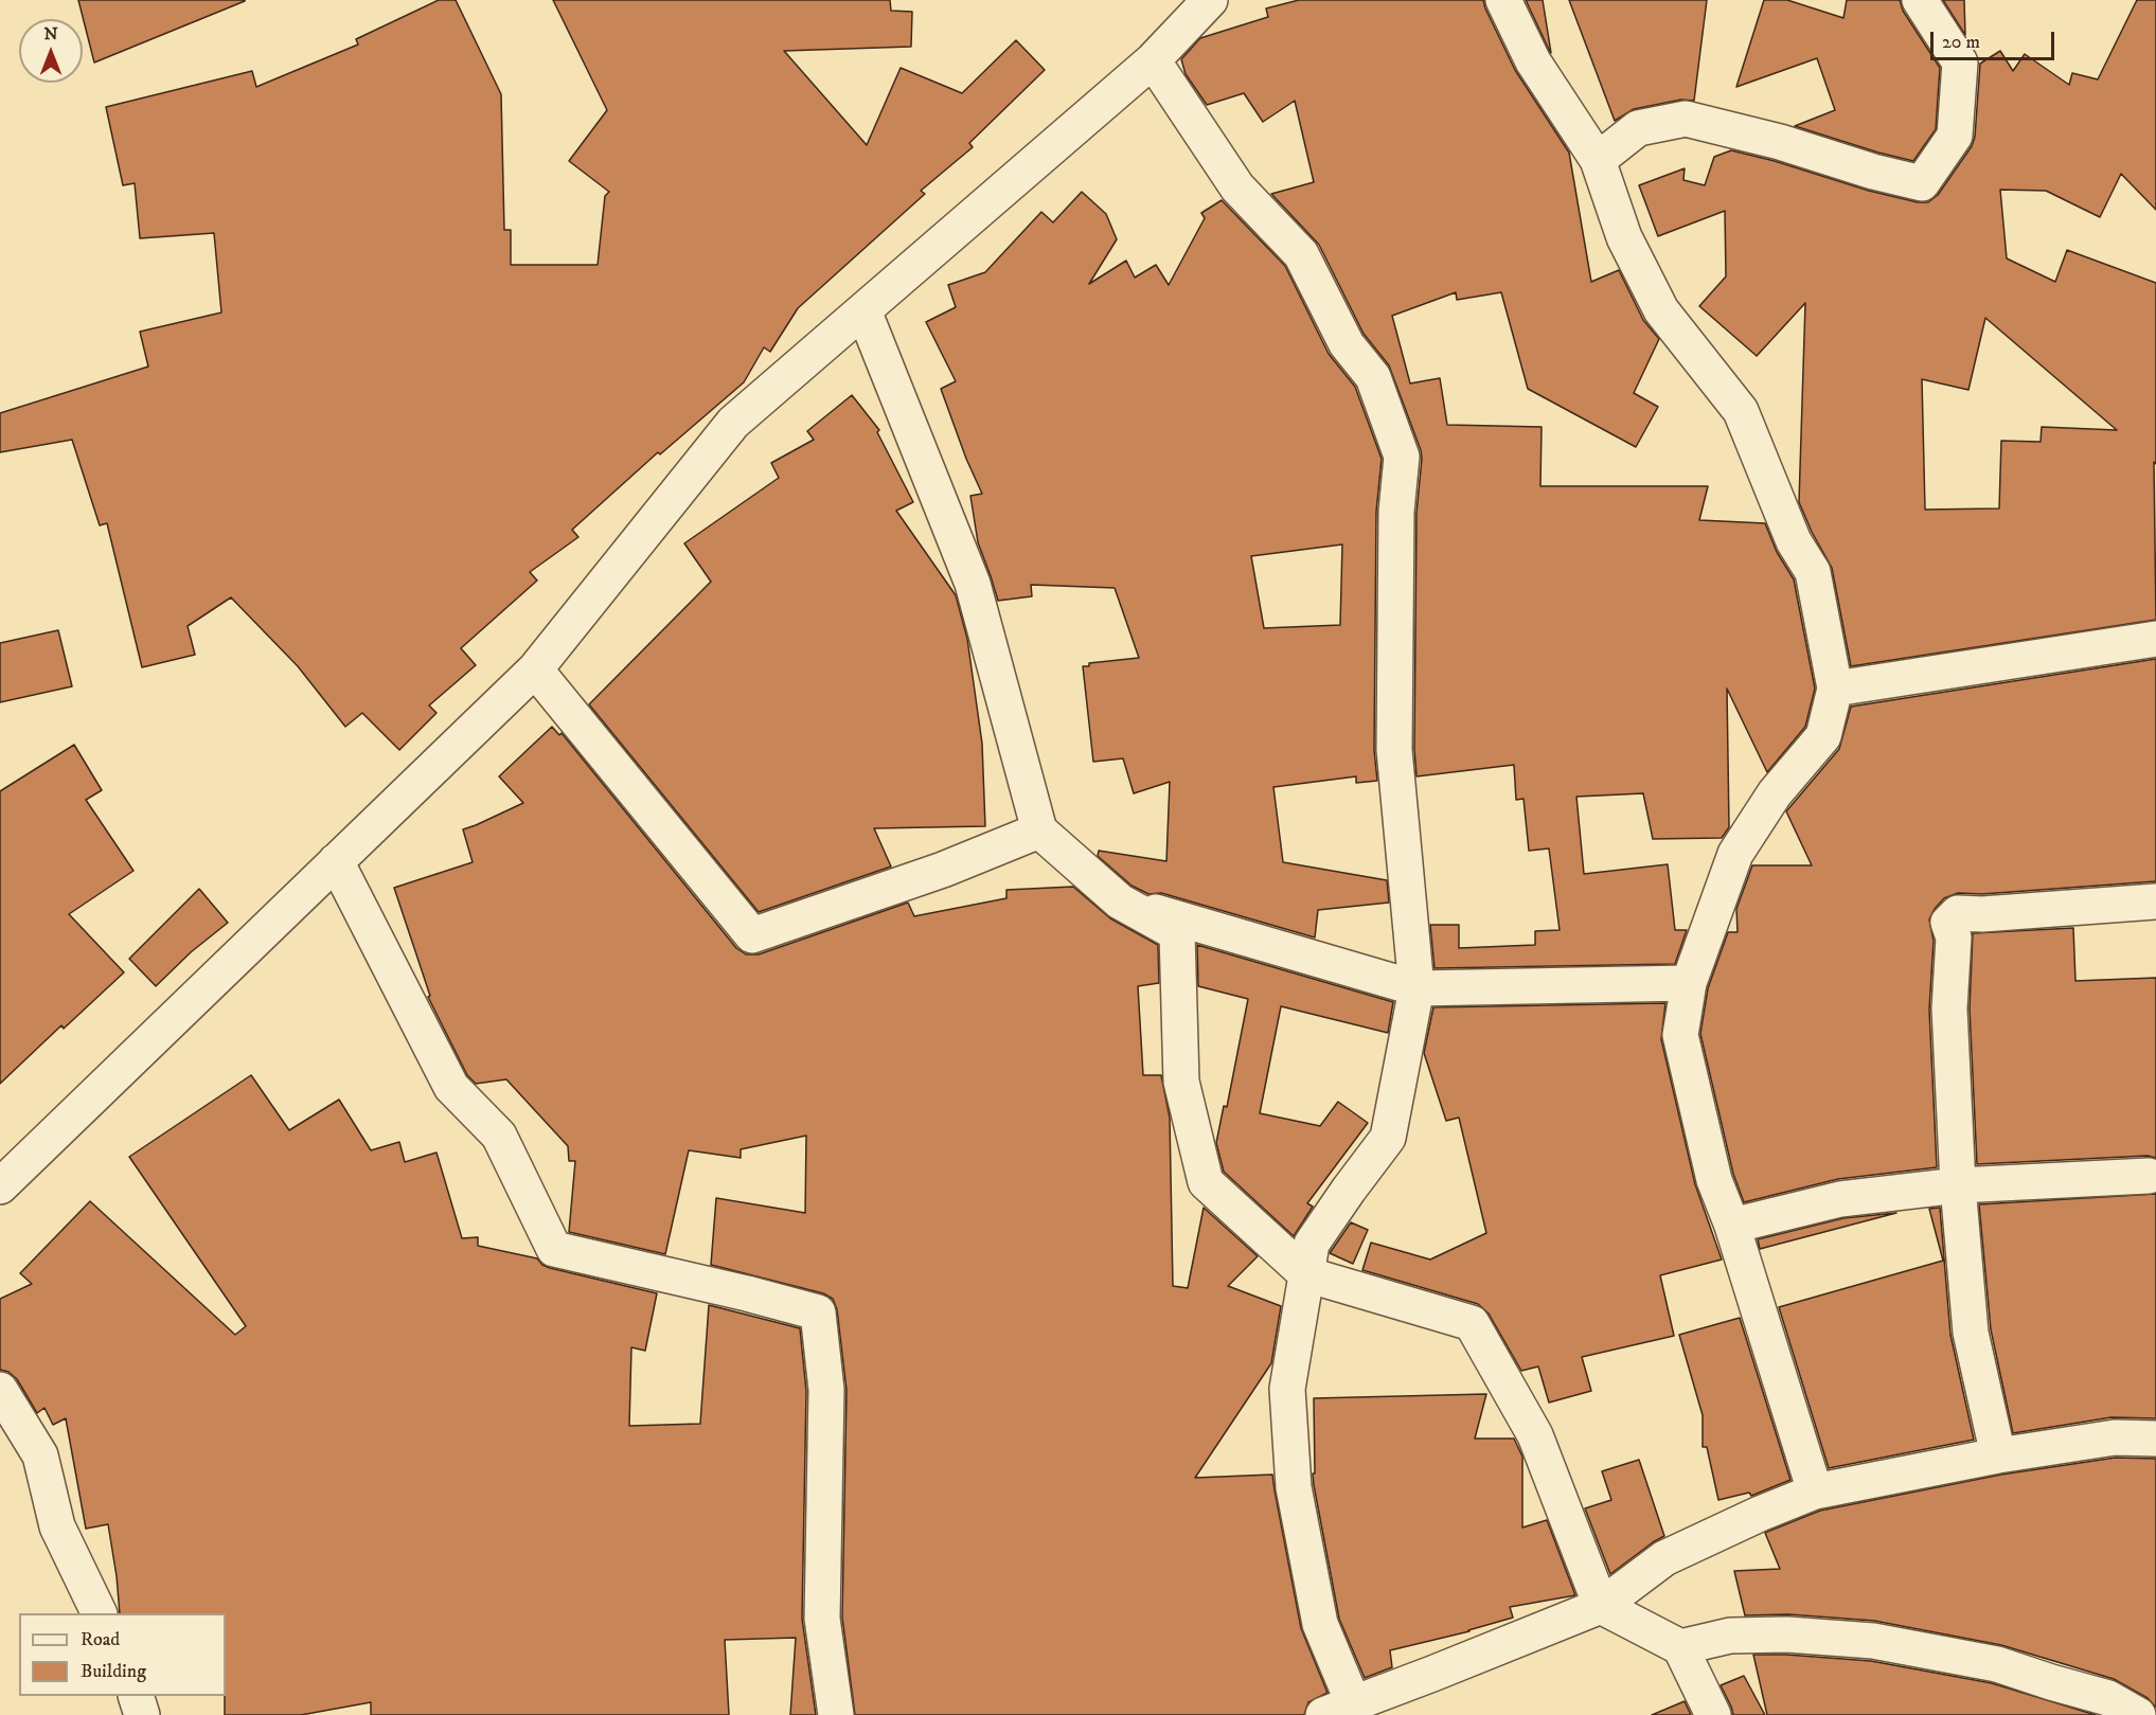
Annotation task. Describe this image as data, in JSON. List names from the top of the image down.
{
  "legend": ["Road", "Building"],
  "scale_bar": "20 m",
  "north": "top"
}
